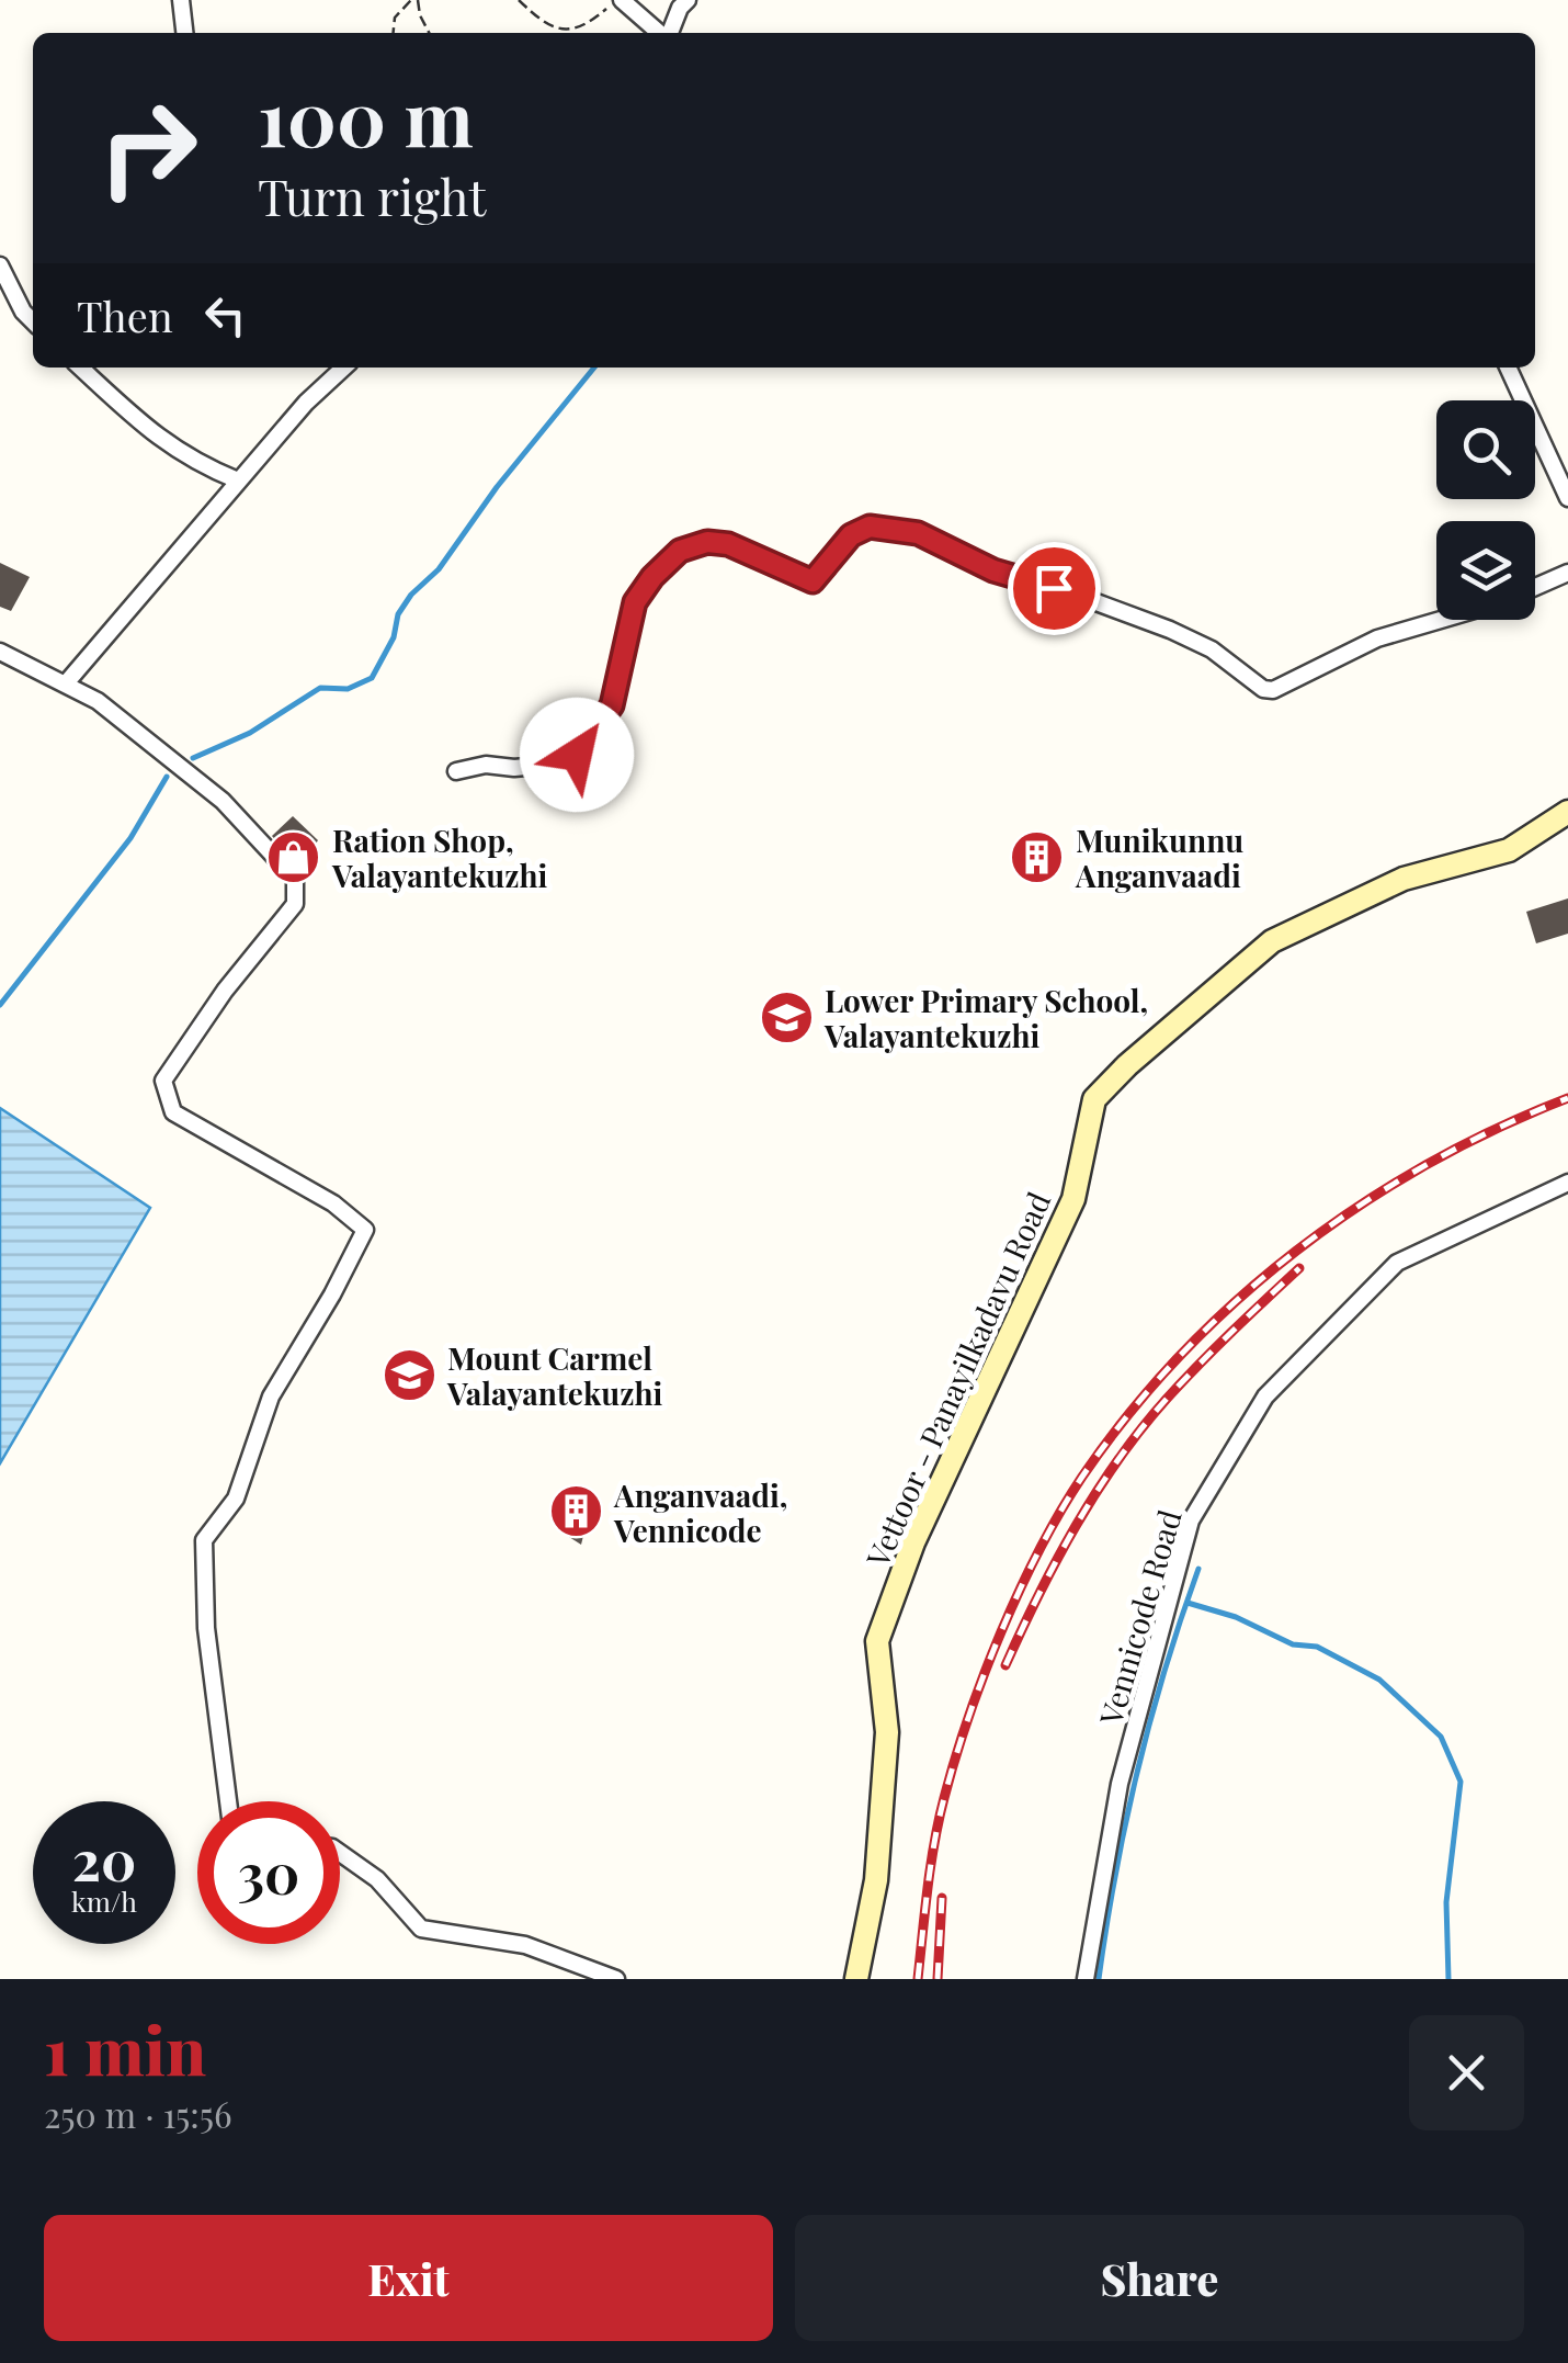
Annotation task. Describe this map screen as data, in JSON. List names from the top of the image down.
{
  "streets": {
    "main road": ["Vettoor - Panayilkadavu Road"],
    "street": ["Vennicode Road"]
  },
  "places": {
    "shop": ["Ration Shop, Valayantekuzhi"],
    "building": ["Munikunnu Anganvaadi", "Anganvaadi, Vennicode"],
    "school or university": ["Lower Primary School, Valayantekuzhi", "Mount Carmel Valayantekuzhi"]
  },
  "page": {
    "turn": ["100 m", "Turn right"],
    "then": "Then",
    "speed": "20 km/h",
    "limit": "30",
    "heading": ["1 min", "250 m · 15:56"],
    "buttons": ["Exit", "Share"]
  }
}
